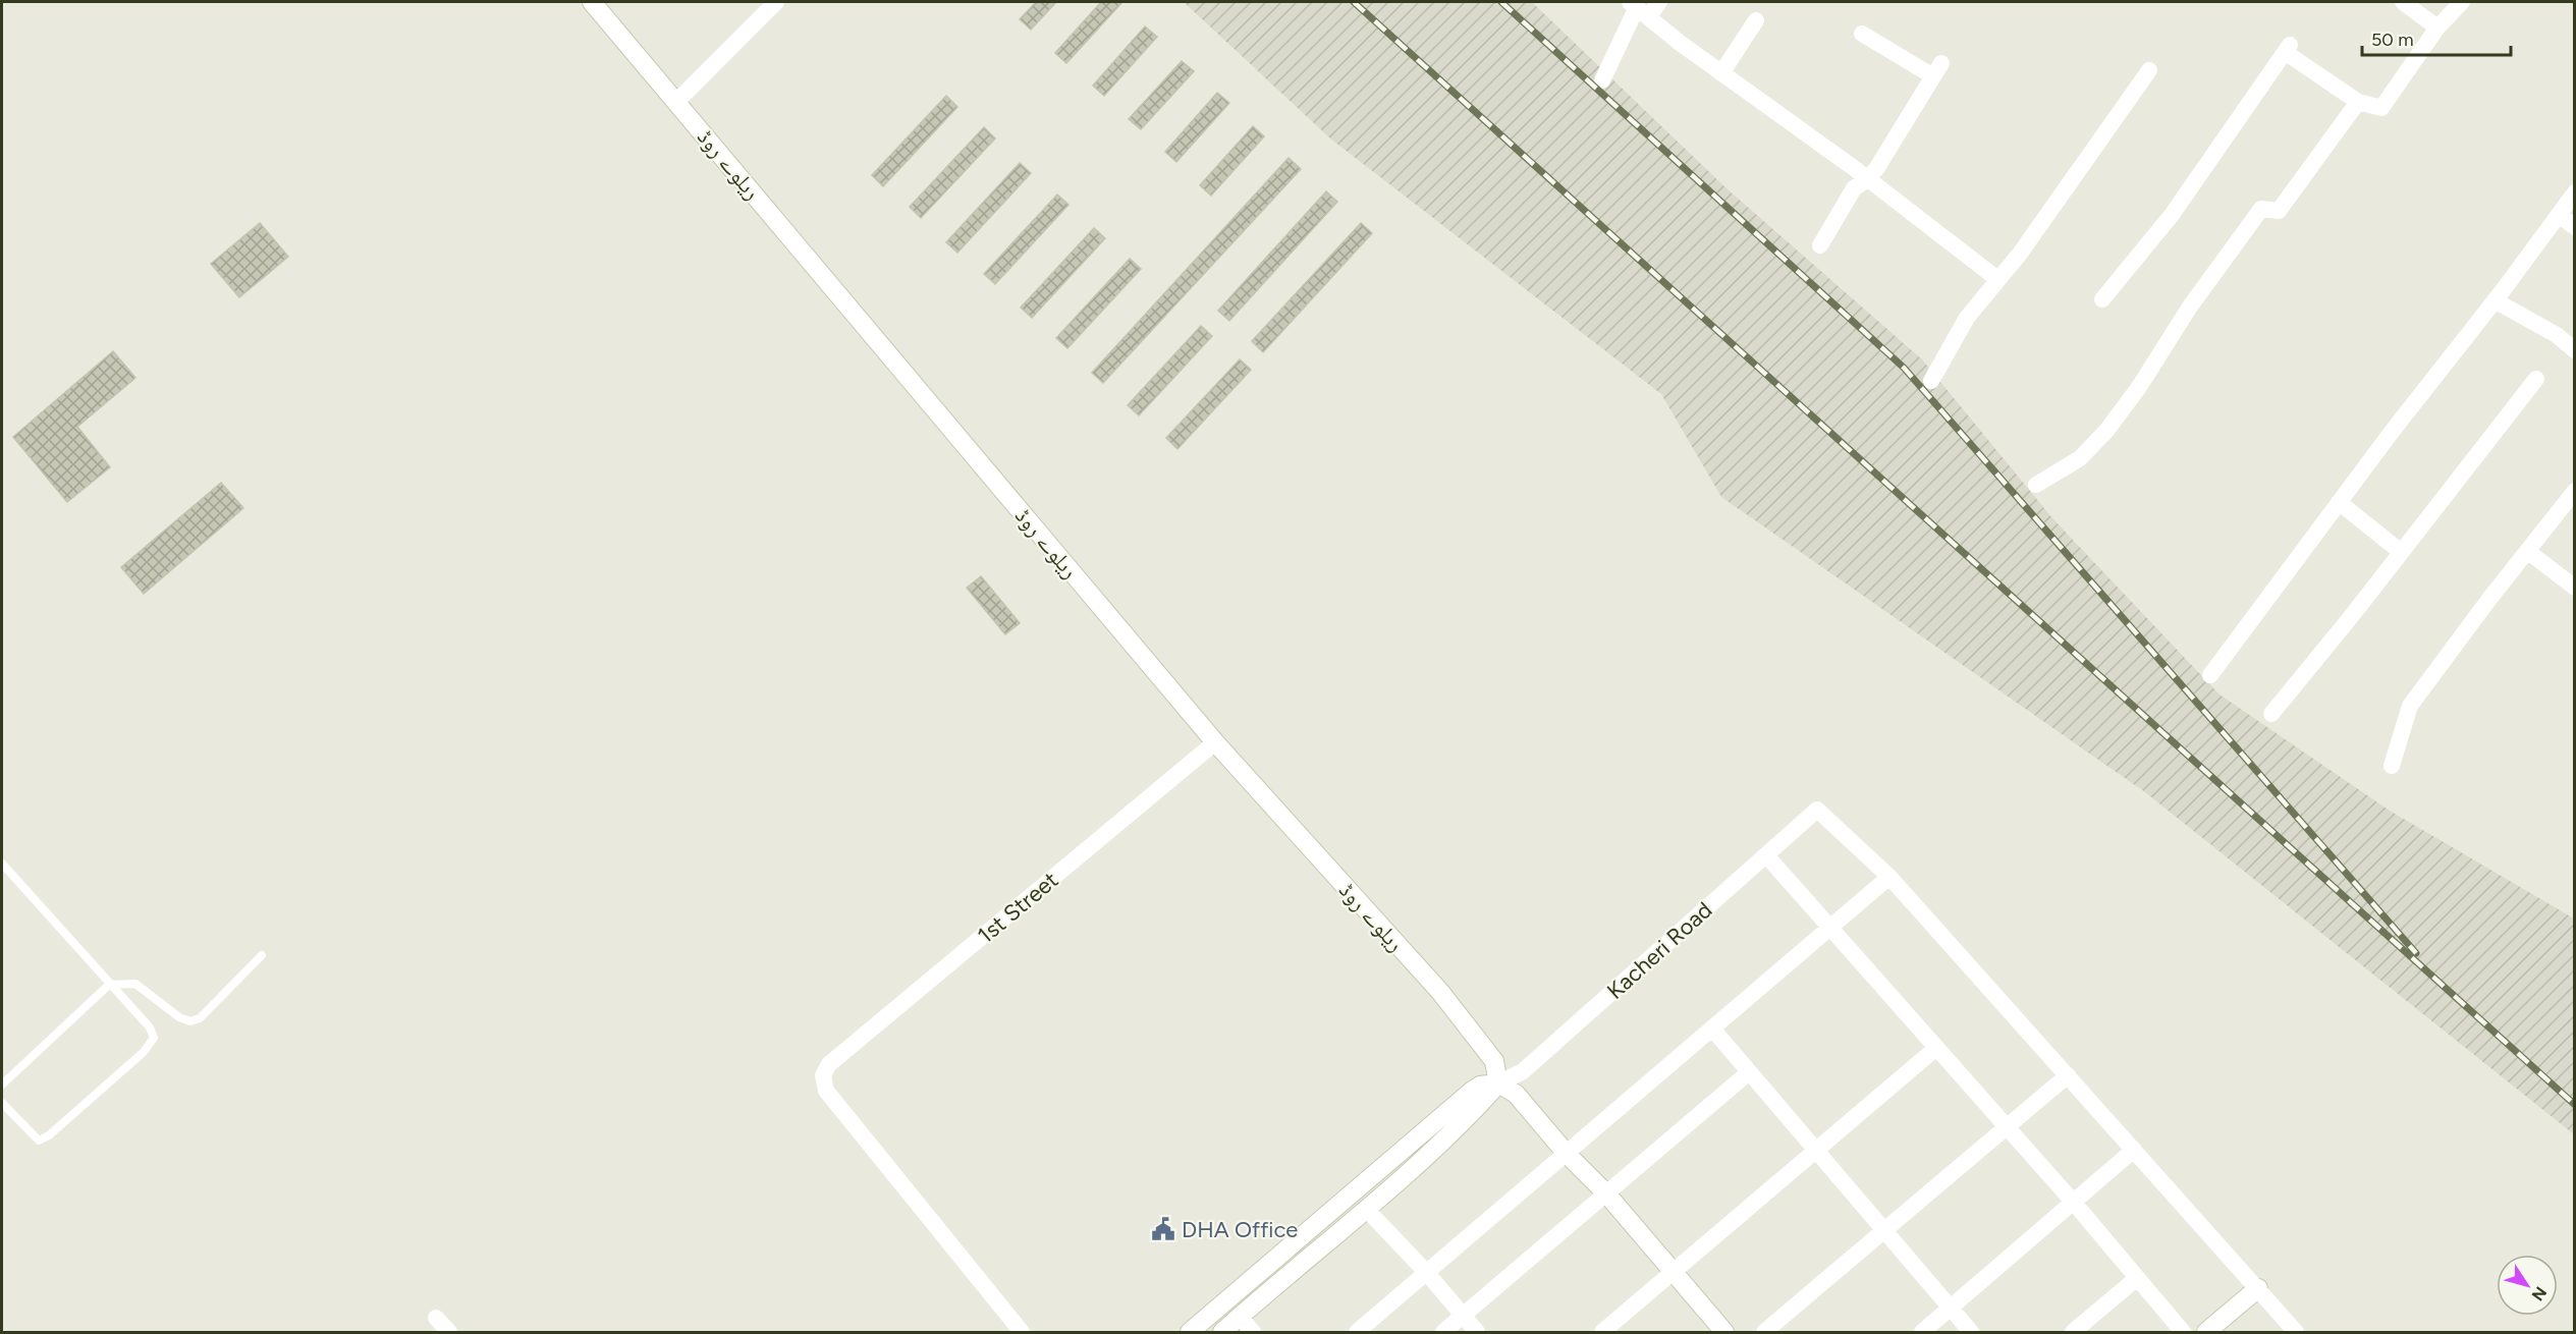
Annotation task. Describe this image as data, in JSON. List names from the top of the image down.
{
  "streets": {
    "main road": ["ریلوے روڈ", "Kacheri Road"],
    "street": ["1st Street"]
  },
  "crossings": [
    ["ریلوے روڈ", "1st Street"],
    ["ریلوے روڈ", "Kacheri Road"]
  ],
  "places": {
    "public building": ["DHA Office"]
  },
  "scale_bar": "50 m",
  "north": "bottom right"
}
